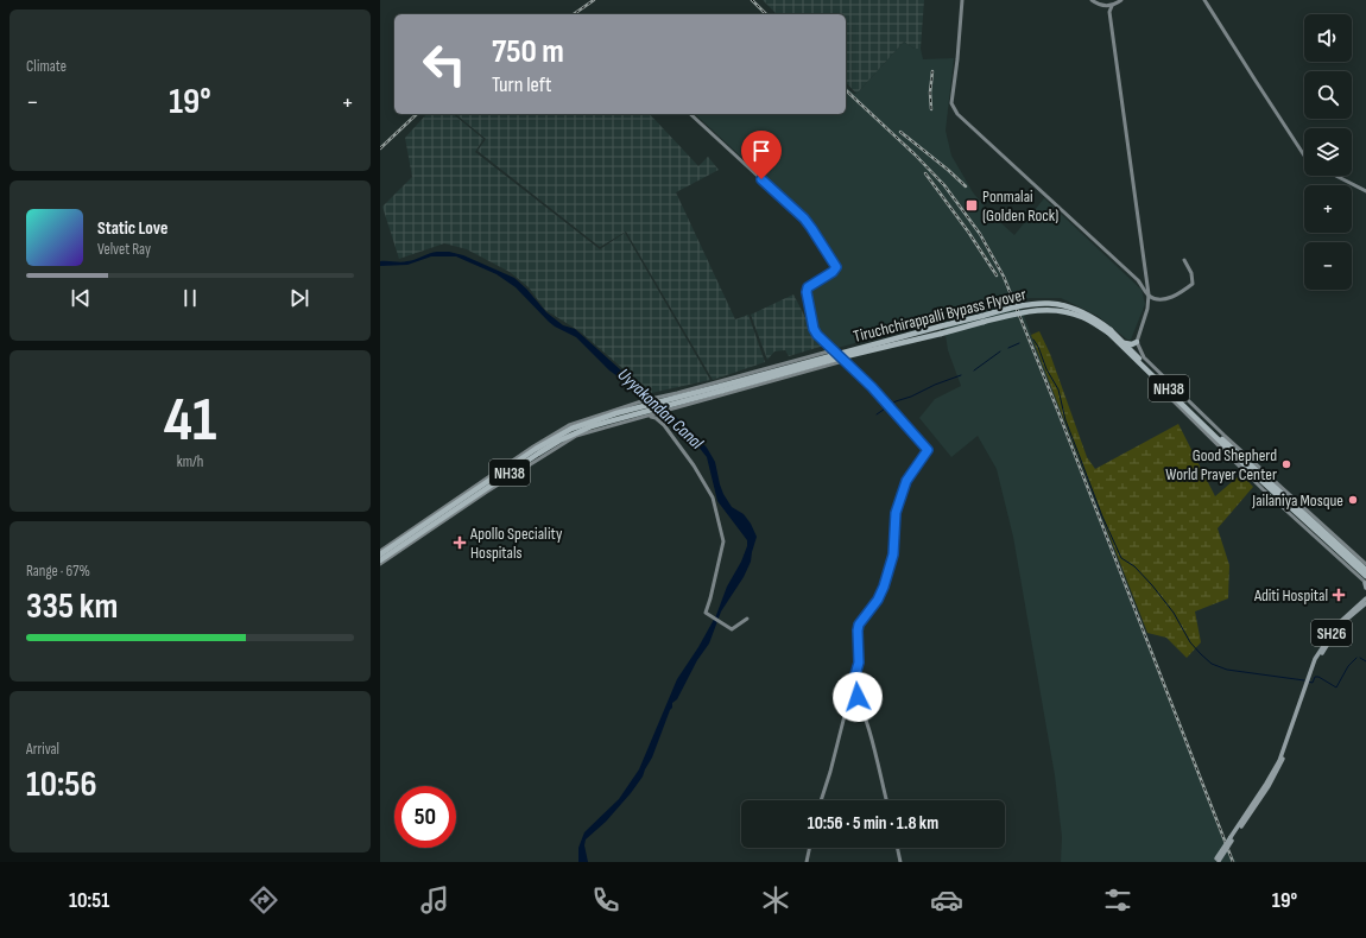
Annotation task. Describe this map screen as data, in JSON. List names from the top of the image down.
{
  "streets": {
    "highway": ["Tiruchchirappalli Bypass Flyover", "NH38"],
    "main road": ["SH26"]
  },
  "crossings": [
    ["Tiruchchirappalli Bypass Flyover", "NH38"]
  ],
  "water": ["Uyyakondan Canal"],
  "places": {
    "transit": ["Ponmalai (Golden Rock)"],
    "other": ["Good Shepherd World Prayer Center", "Jailaniya Mosque"],
    "health": ["Apollo Speciality Hospitals", "Aditi Hospital"]
  },
  "page": {
    "tile": [
      "Climate",
      ["41", "km/h"],
      ["Range · 67%", "335 km"],
      ["Arrival", "10:56"]
    ],
    "map_buttons": ["+", "−"],
    "turn": ["750 m", "Turn left"],
    "heat": ["−", "19°", "+"],
    "song": ["Static Love", "Velvet Ray"],
    "limit": "50",
    "trip": "10:56 · 5 min · 1.8 km",
    "tabs": ["10:51", "19°"]
  }
}
